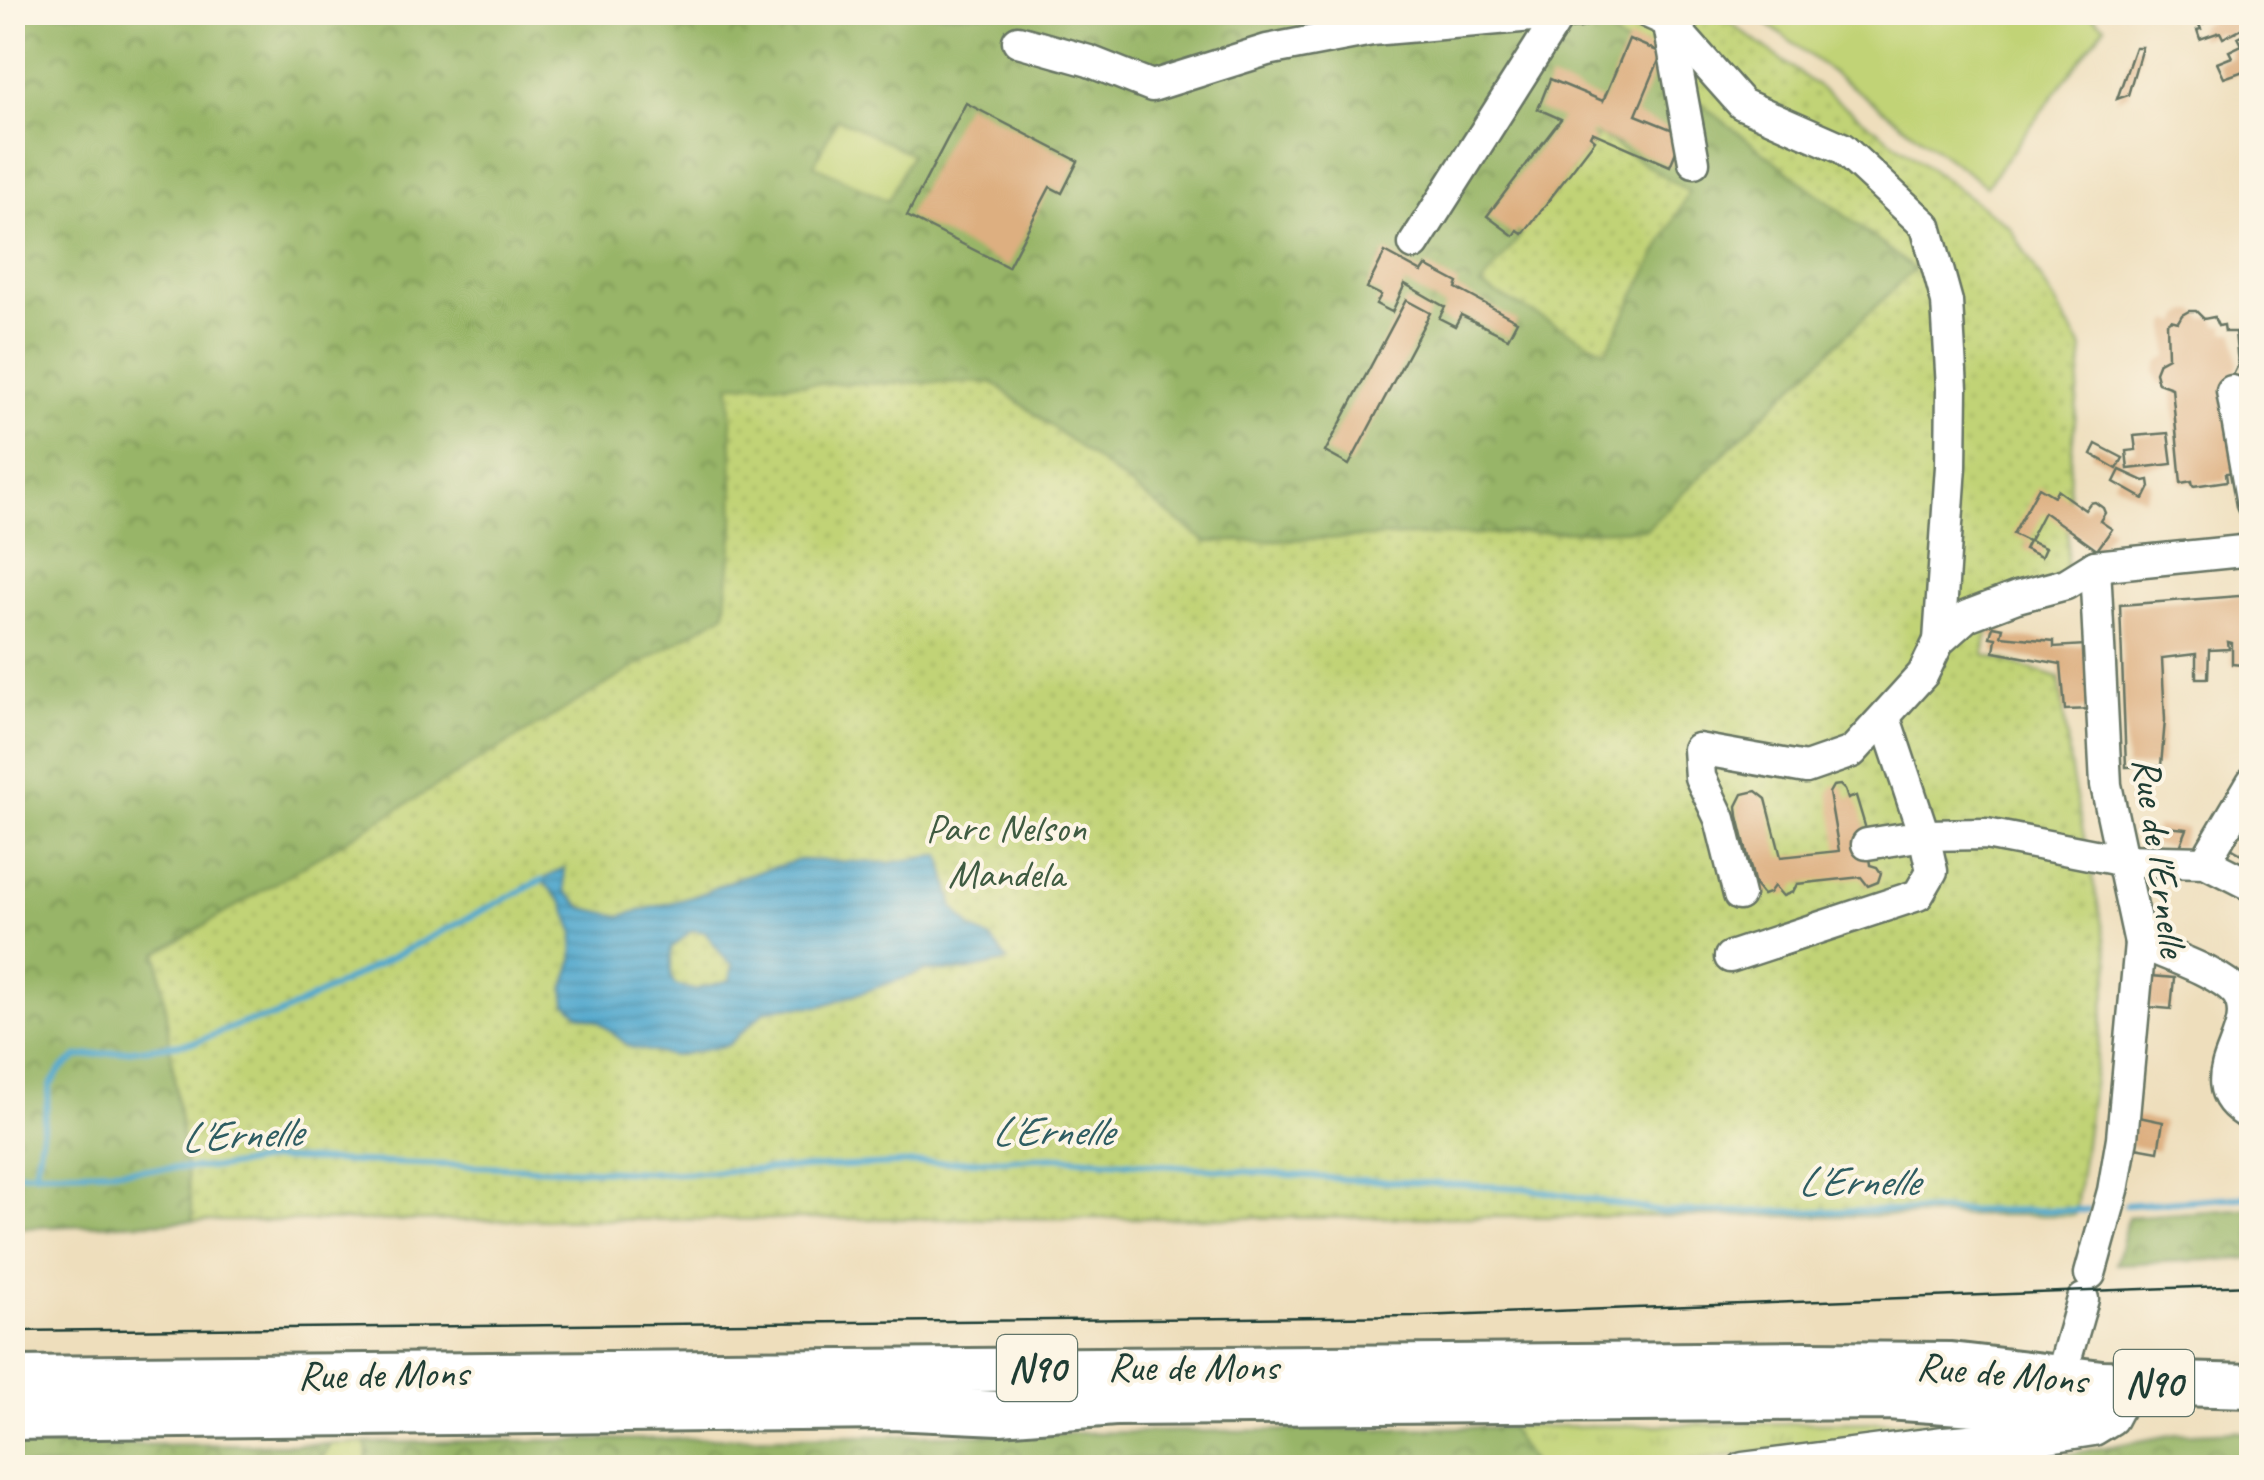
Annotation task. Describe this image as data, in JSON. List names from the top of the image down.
{
  "streets": {
    "highway": ["Rue de Mons", "N90"],
    "street": ["Rue de l'Ernelle"]
  },
  "crossings": [
    ["Rue de l'Ernelle", "Rue de Mons"]
  ],
  "water": ["L'Ernelle"],
  "parks": ["Parc Nelson Mandela"]
}
